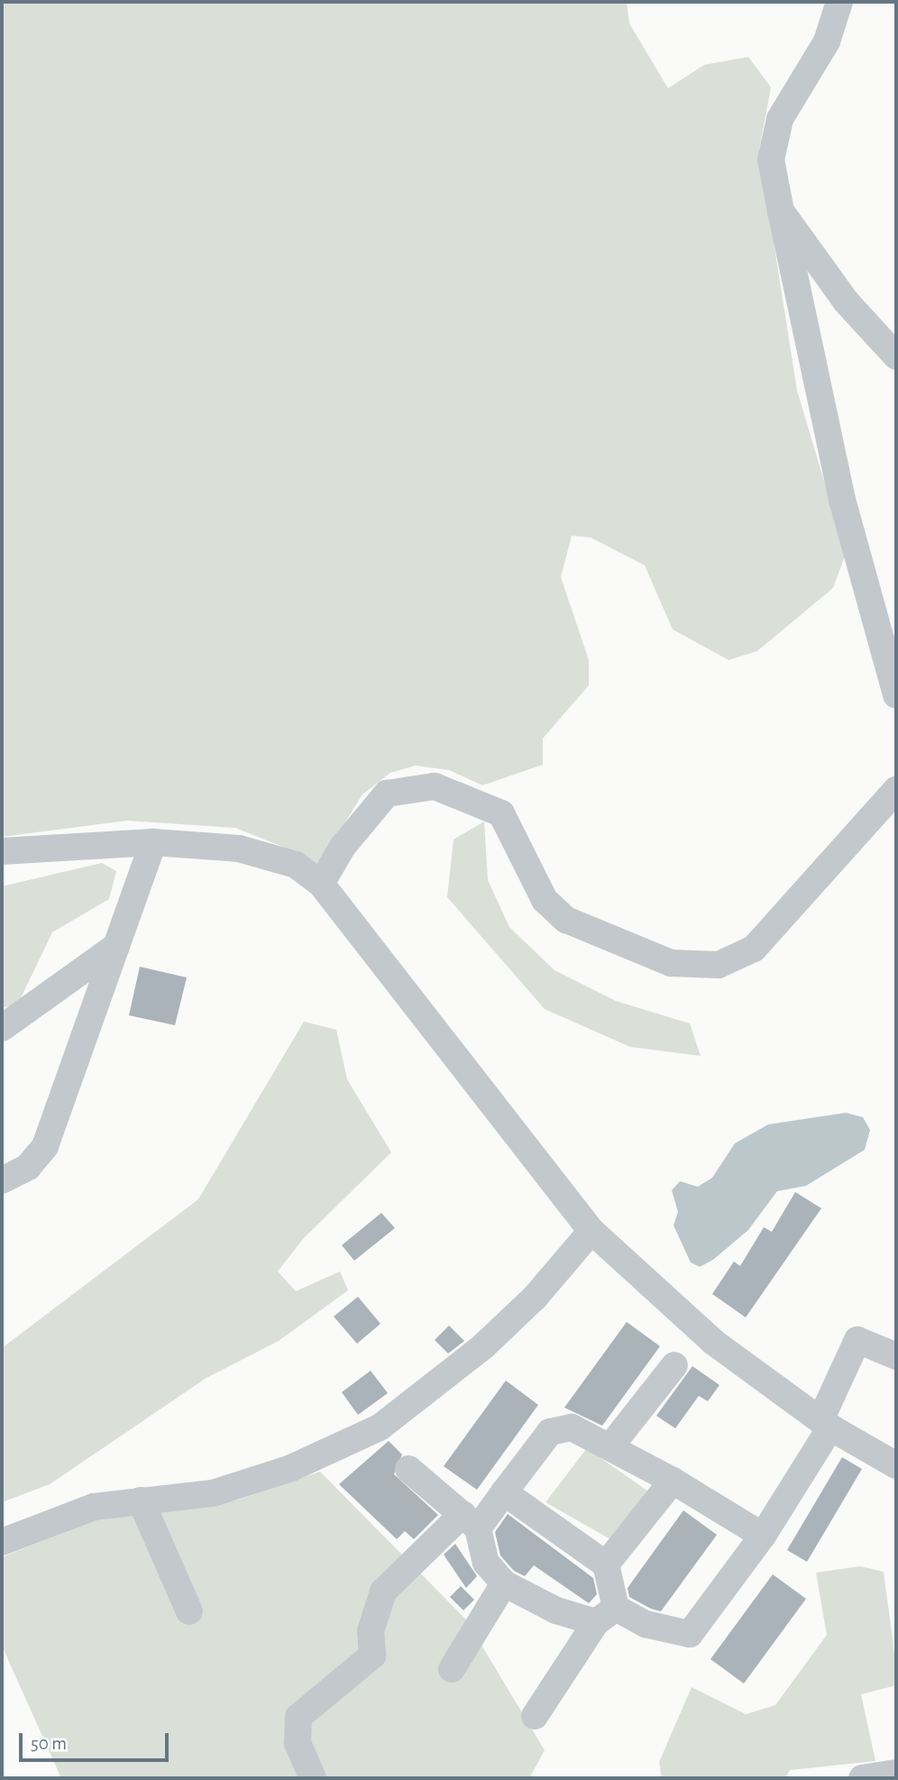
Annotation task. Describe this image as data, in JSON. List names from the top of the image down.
{
  "scale_bar": "50 m"
}
